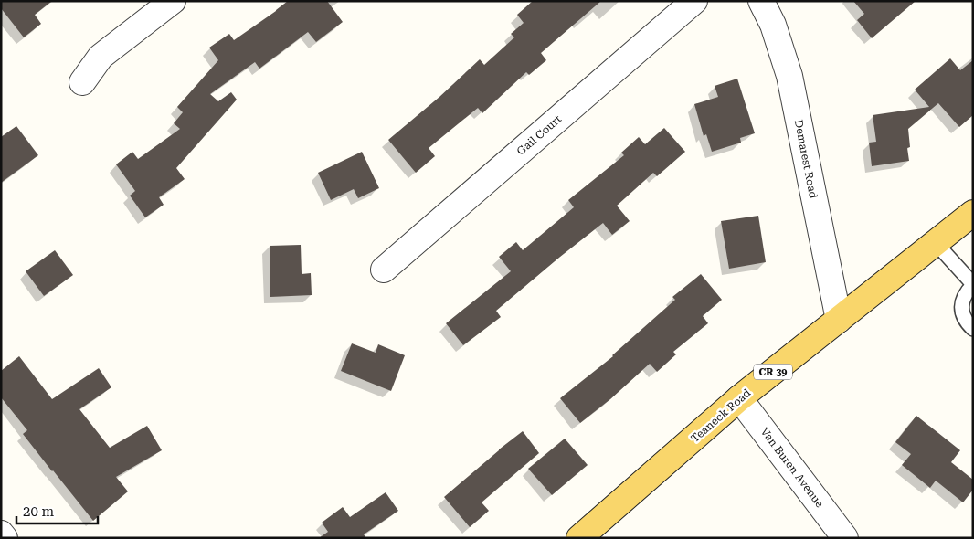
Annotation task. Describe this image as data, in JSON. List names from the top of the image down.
{
  "streets": {
    "main road": ["CR 39", "Teaneck Road"],
    "street": ["Gail Court", "Demarest Road", "Van Buren Avenue"]
  },
  "crossings": [
    ["Demarest Road", "Teaneck Road"],
    ["Teaneck Road", "Van Buren Avenue"]
  ],
  "scale_bar": "20 m"
}
